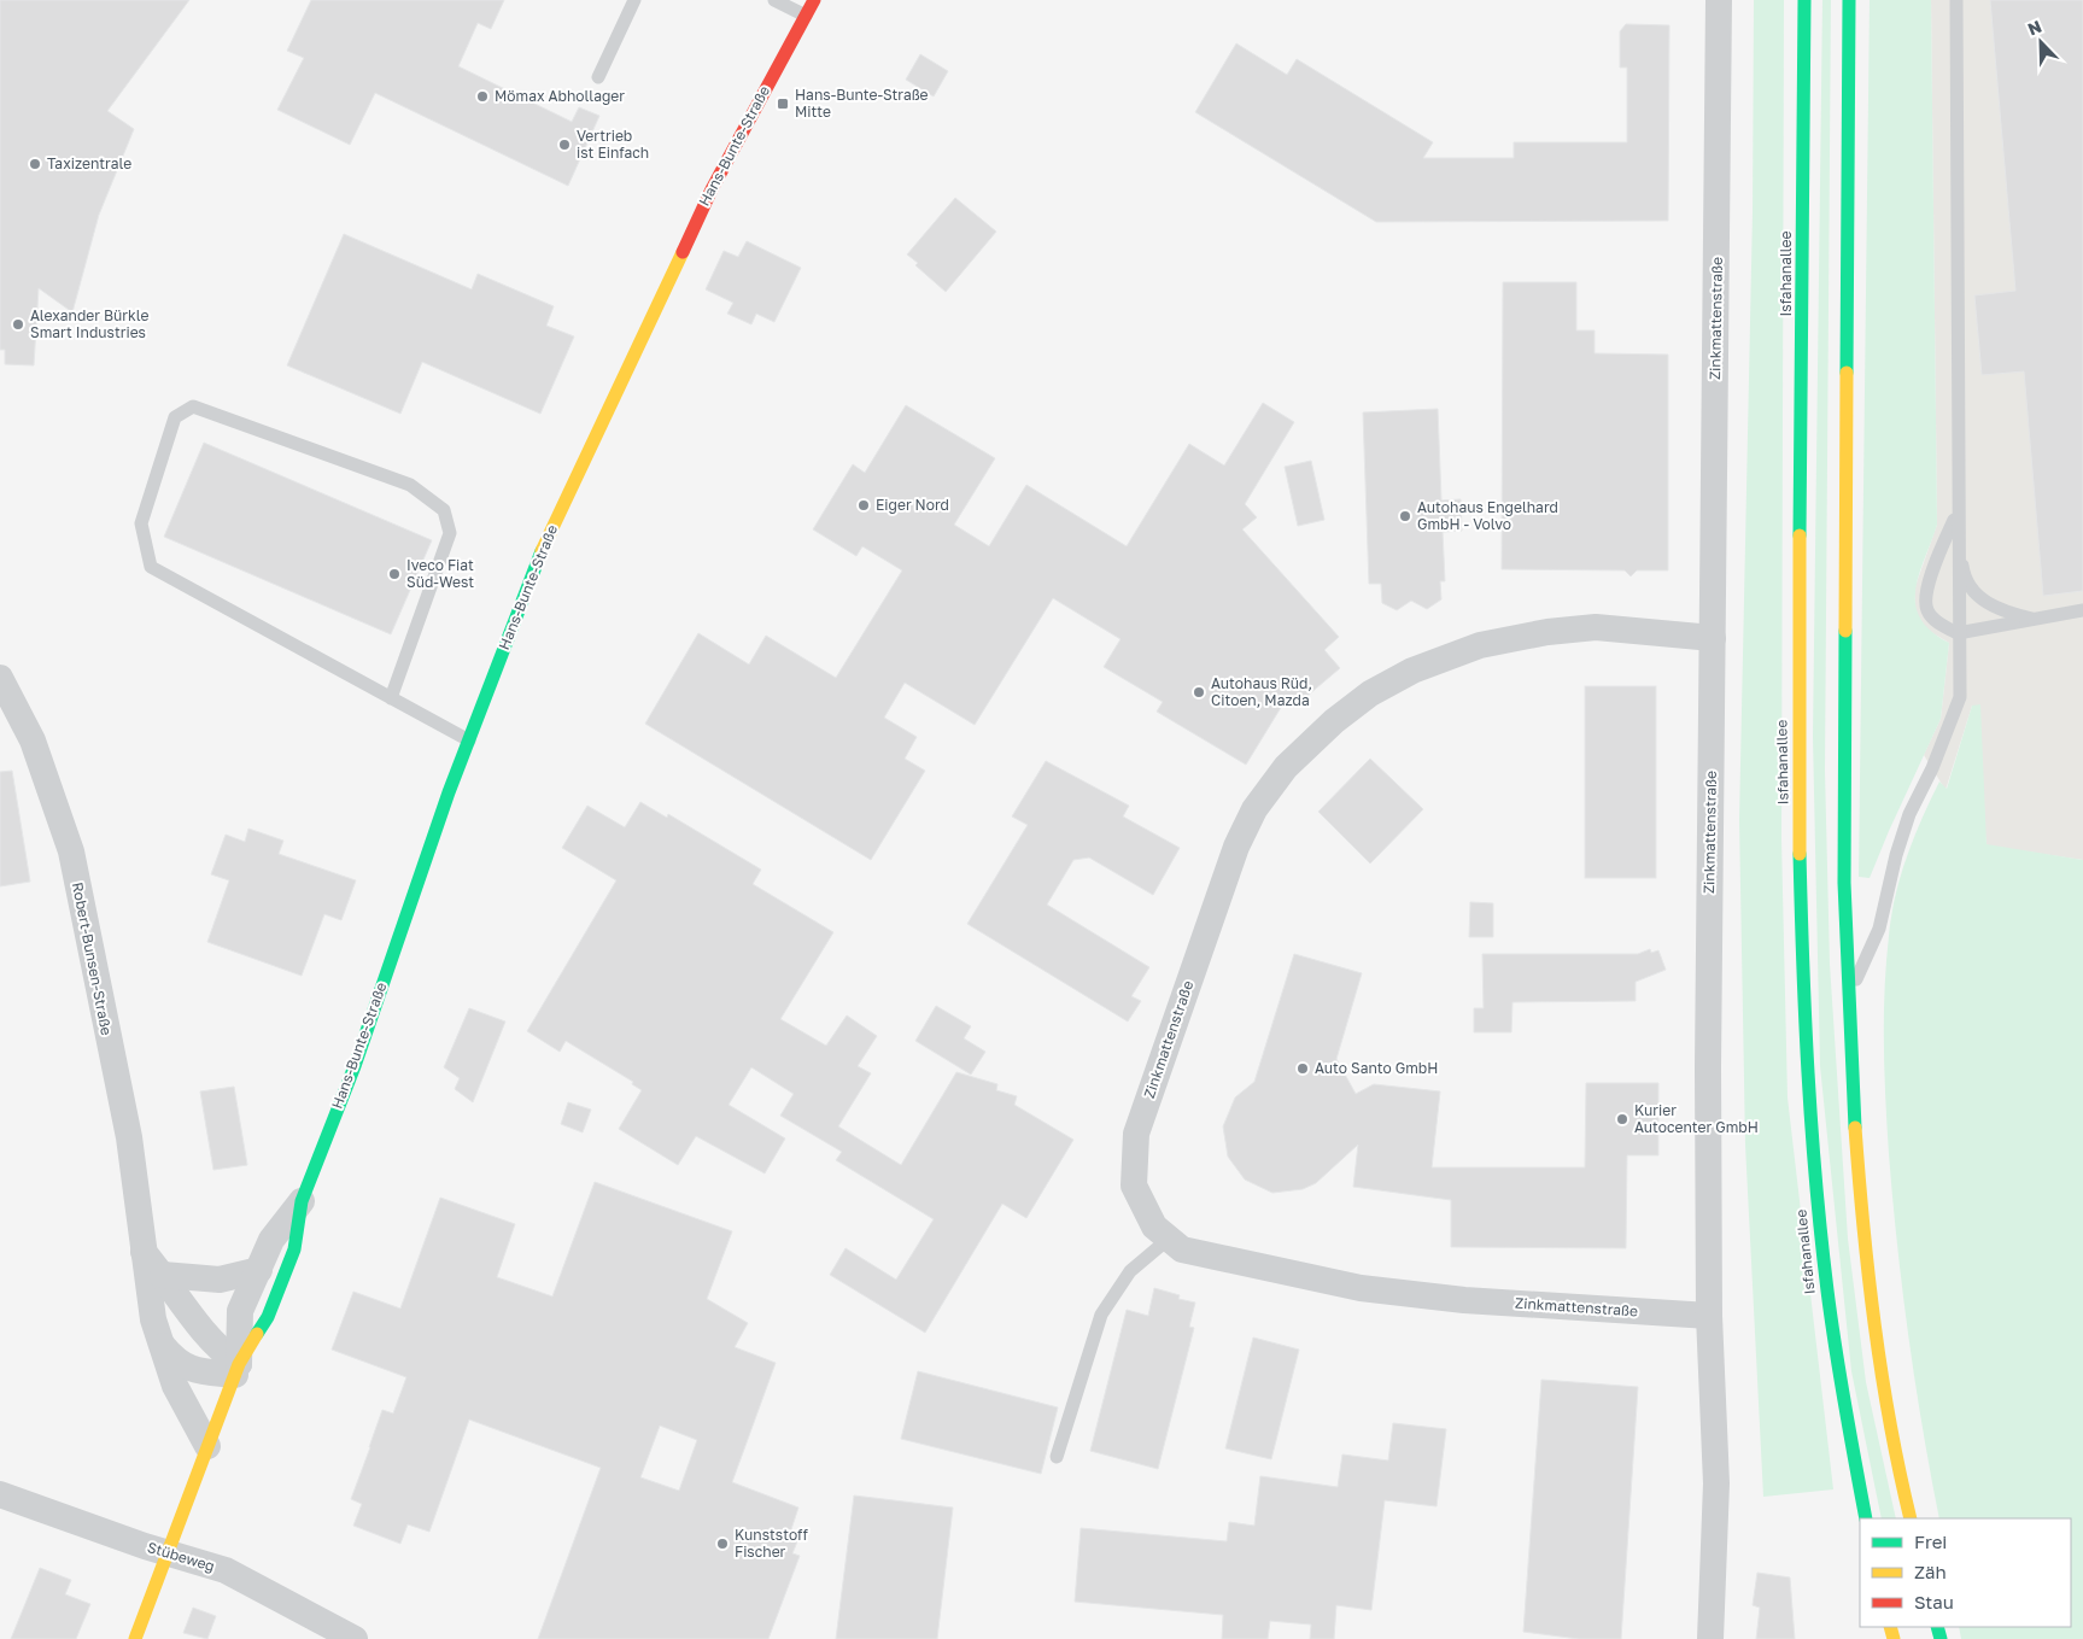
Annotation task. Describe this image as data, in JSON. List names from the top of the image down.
{
  "streets": {
    "main road": ["Hans-Bunte-Straße", "Isfahanallee"],
    "street": ["Zinkmattenstraße", "Robert-Bunsen-Straße", "Stübeweg"]
  },
  "crossings": [
    ["Hans-Bunte-Straße", "Robert-Bunsen-Straße"],
    ["Hans-Bunte-Straße", "Stübeweg"]
  ],
  "places": {
    "other": [
      "Mömax Abhollager",
      "Vertrieb ist Einfach",
      "Taxizentrale",
      "Alexander Bürkle Smart Industries",
      "Eiger Nord",
      "Autohaus Engelhard GmbH - Volvo",
      "Iveco Fiat Süd-West",
      "Autohaus Rüd, Citoen, Mazda",
      "Auto Santo GmbH",
      "Kurier Autocenter GmbH",
      "Kunststoff Fischer"
    ],
    "transit": ["Hans-Bunte-Straße Mitte"]
  },
  "legend": ["Frei", "Zäh", "Stau"],
  "north": "top left"
}
